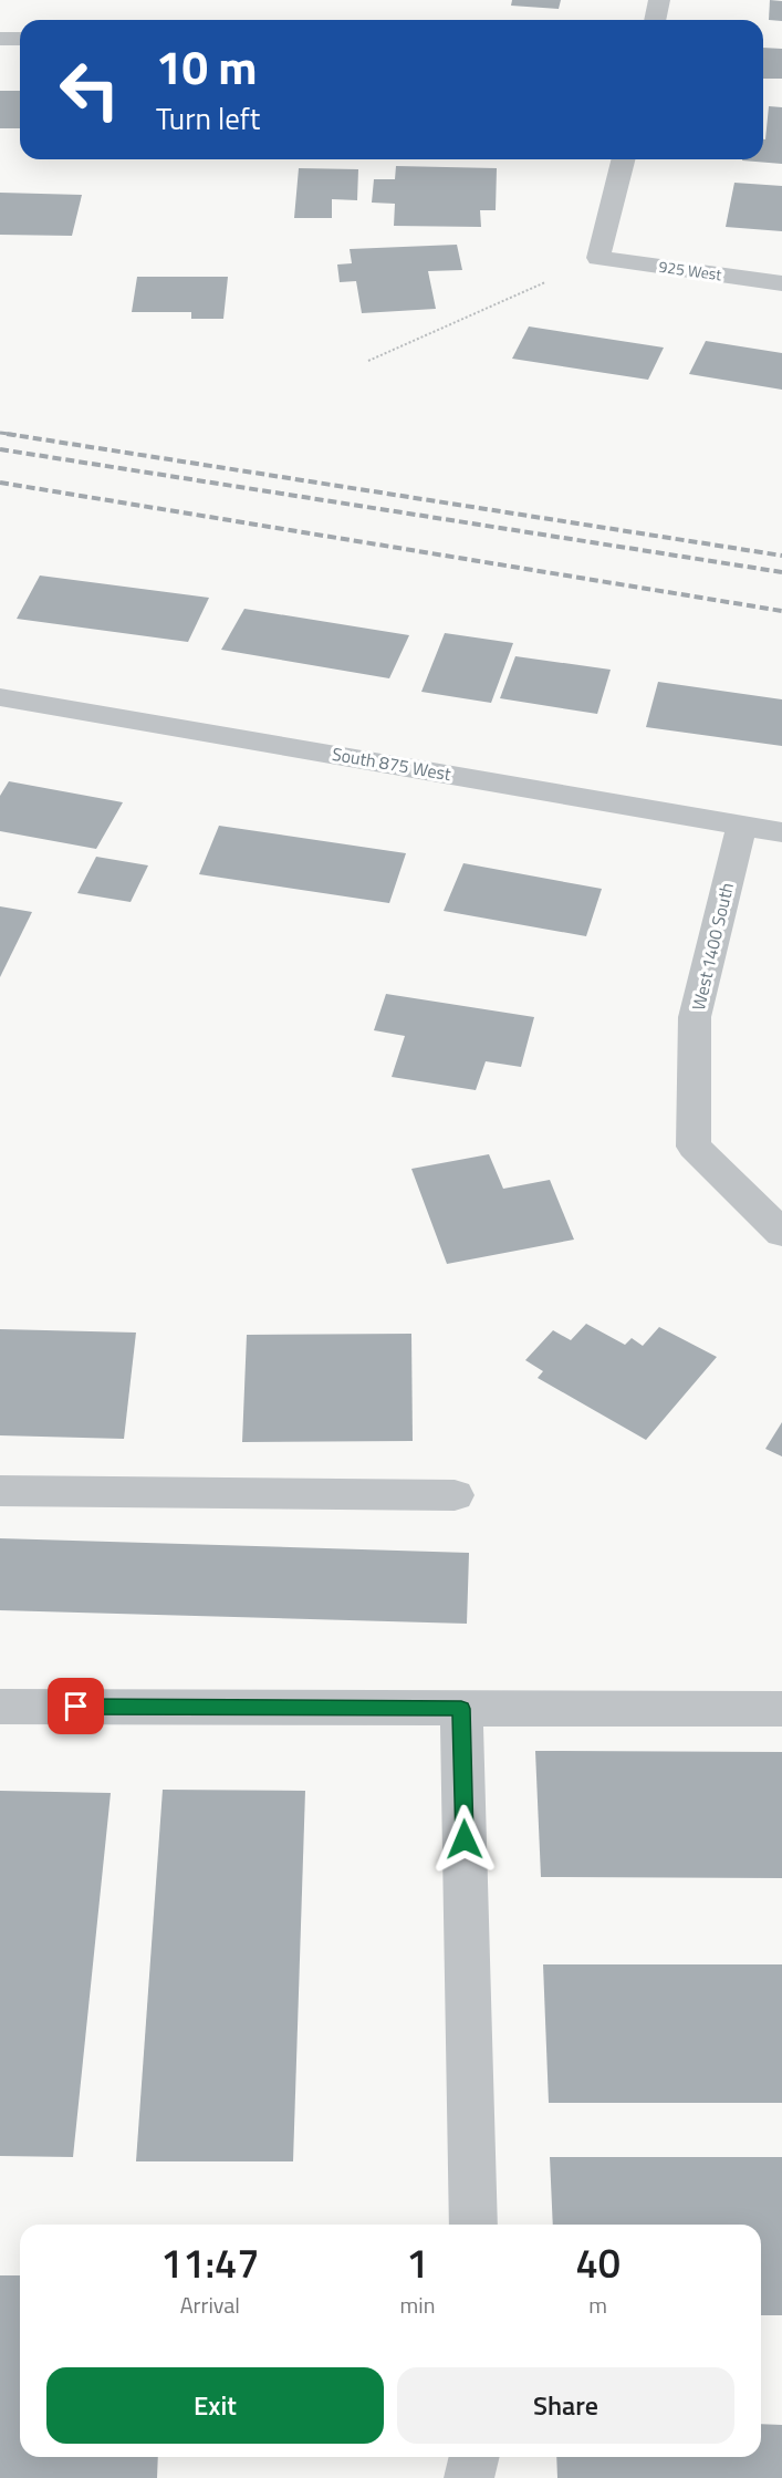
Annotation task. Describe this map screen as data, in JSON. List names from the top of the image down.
{
  "streets": {
    "street": ["925 West", "South 875 West", "West 1400 South"]
  },
  "crossings": [
    ["South 875 West", "West 1400 South"]
  ],
  "page": {
    "turn": ["10 m", "Turn left"],
    "eta": [
      "11:47",
      "Arrival",
      "1",
      "min",
      "40",
      "m"
    ],
    "buttons": ["Exit", "Share"]
  }
}
